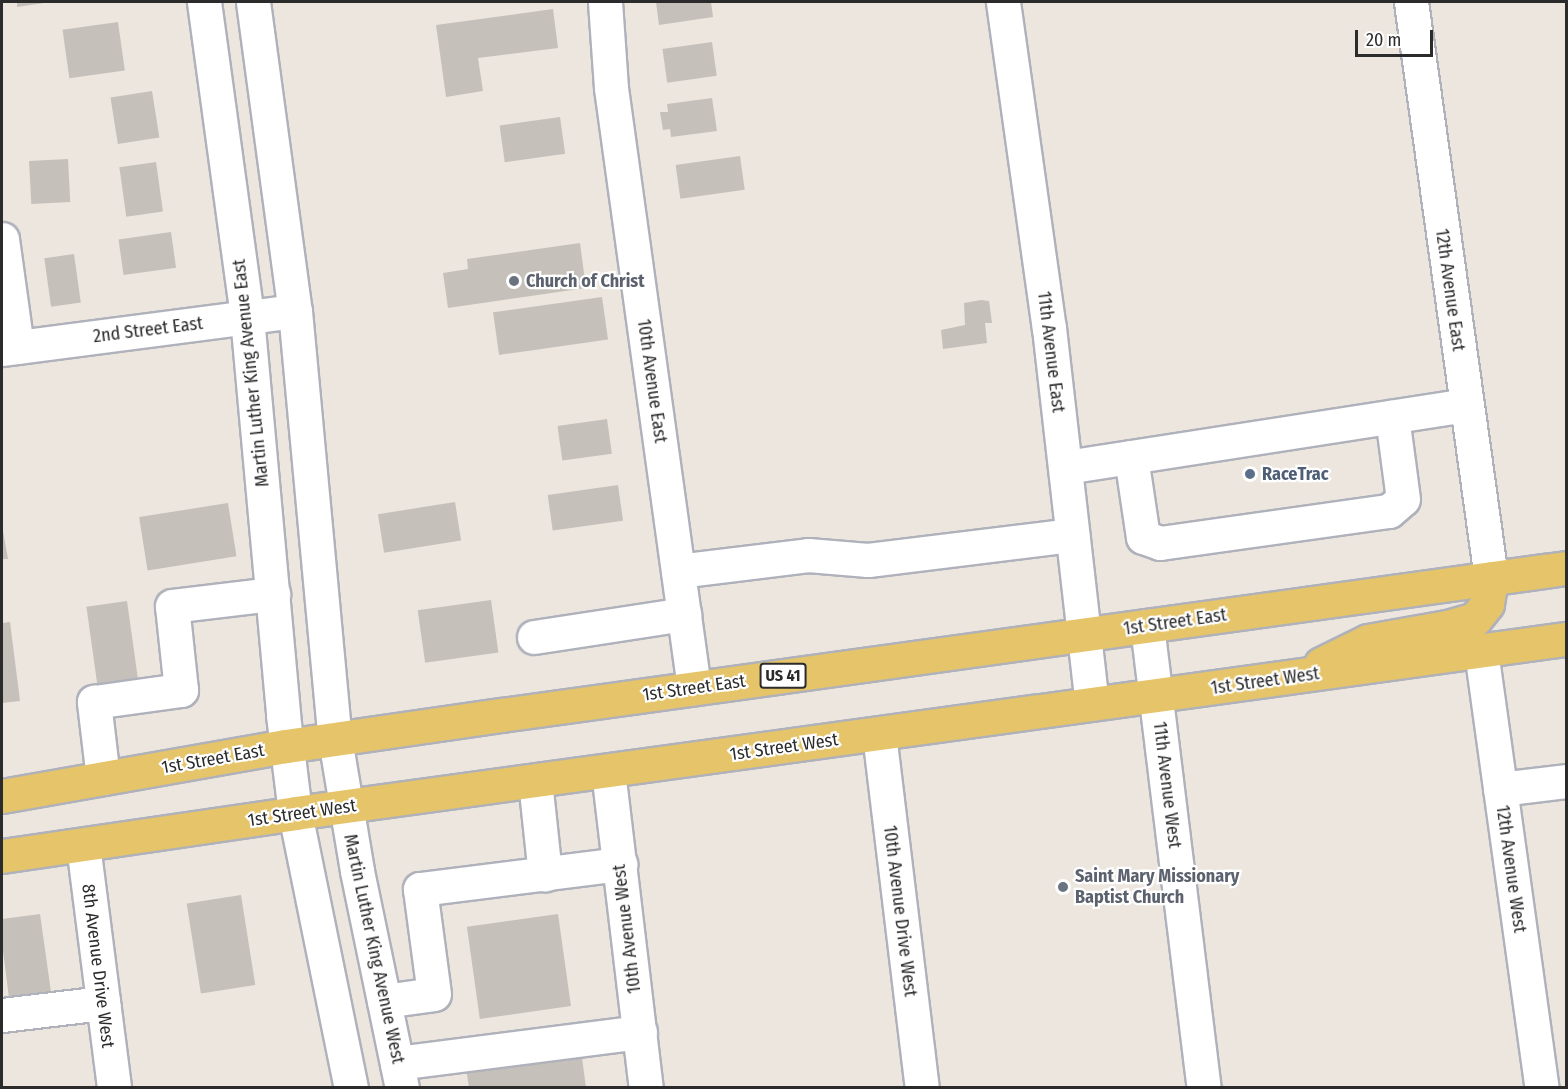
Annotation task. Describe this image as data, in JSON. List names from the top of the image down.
{
  "streets": {
    "main road": ["1st Street East", "US 41", "1st Street West"],
    "street": [
      "12th Avenue East",
      "2nd Street East",
      "11th Avenue East",
      "Martin Luther King Avenue East",
      "10th Avenue East",
      "11th Avenue West",
      "12th Avenue West",
      "10th Avenue Drive West",
      "10th Avenue West",
      "Martin Luther King Avenue West",
      "8th Avenue Drive West"
    ]
  },
  "crossings": [
    ["12th Avenue East", "1st Street East"],
    ["2nd Street East", "Martin Luther King Avenue East"],
    ["11th Avenue East", "1st Street East"],
    ["11th Avenue East", "1st Street West"],
    ["Martin Luther King Avenue East", "1st Street East"],
    ["10th Avenue East", "1st Street East"],
    ["1st Street East", "11th Avenue West"],
    ["1st Street East", "Martin Luther King Avenue West"],
    ["1st Street West", "11th Avenue West"],
    ["1st Street West", "12th Avenue West"],
    ["1st Street West", "10th Avenue Drive West"],
    ["1st Street West", "10th Avenue West"],
    ["1st Street West", "Martin Luther King Avenue West"],
    ["1st Street West", "8th Avenue Drive West"]
  ],
  "places": ["Church of Christ", "RaceTrac", "Saint Mary Missionary Baptist Church"],
  "scale_bar": "20 m"
}
